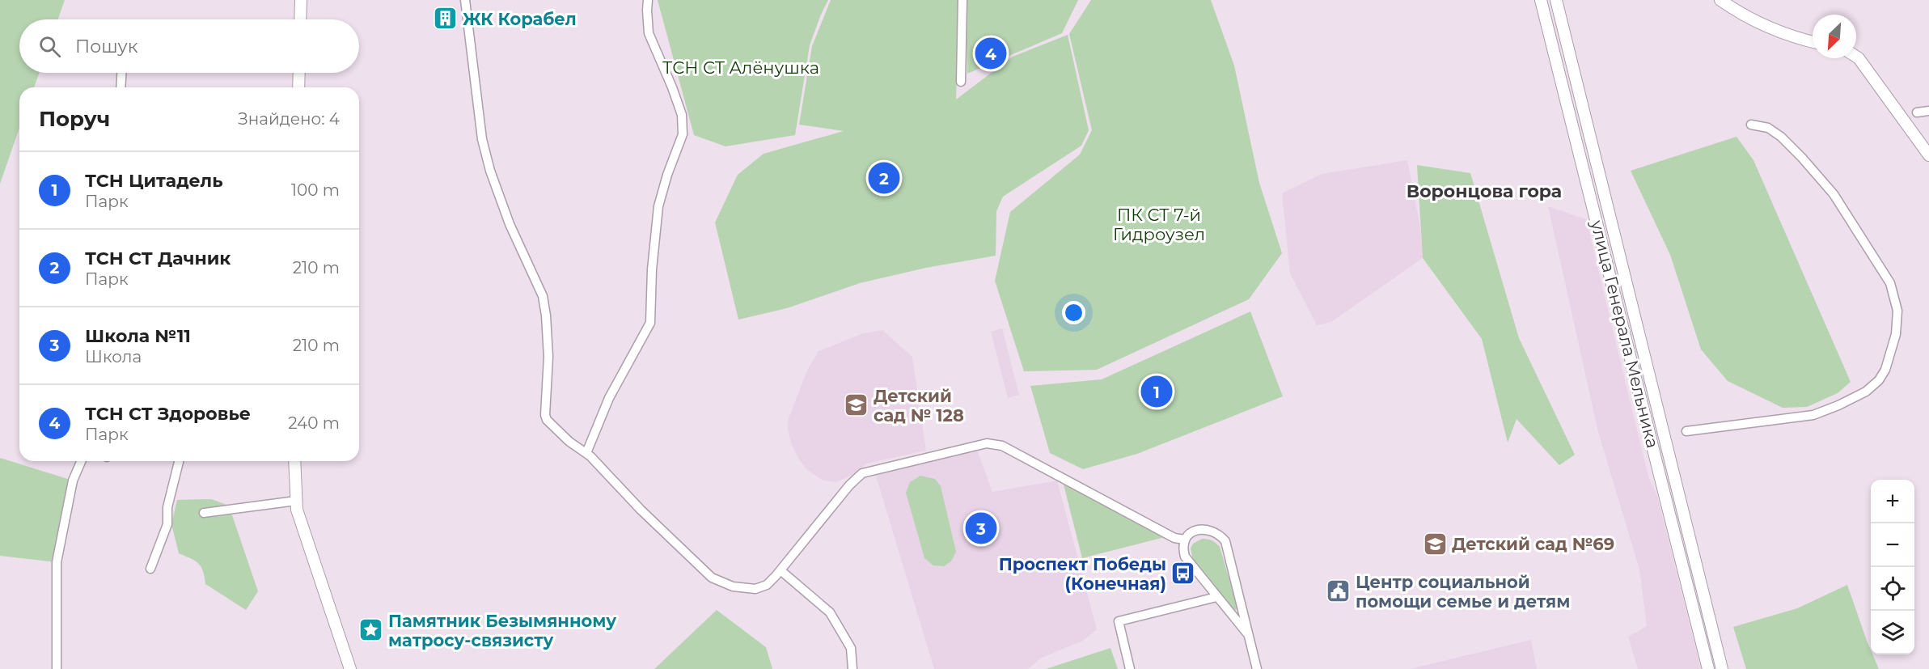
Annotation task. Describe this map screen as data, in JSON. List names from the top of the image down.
{
  "streets": {
    "main road": ["улица Генерала Мельника"]
  },
  "districts": ["Воронцова гора"],
  "parks": ["ТСН СТ Алёнушка", "ПК СТ 7-й Гидроузел"],
  "places": {
    "building": ["ЖК Корабел"],
    "school or university": ["Детский сад № 128", "Детский сад №69"],
    "bus stop": ["Проспект Победы (Конечная)"],
    "public building": ["Центр социальной помощи семье и детям"],
    "place": ["Памятник Безымянному матросу-связисту"]
  },
  "north": "bottom left",
  "page": {
    "search": "Пошук",
    "pins": [
      "4",
      "2",
      "1",
      "3"
    ],
    "heading": ["Поруч", "Знайдено: 4"],
    "list": [
      {
        "mark": "1",
        "name": "ТСН Цитадель",
        "note": "Парк",
        "value": "100 m"
      },
      {
        "mark": "2",
        "name": "ТСН СТ Дачник",
        "note": "Парк",
        "value": "210 m"
      },
      {
        "mark": "3",
        "name": "Школа №11",
        "note": "Школа",
        "value": "210 m"
      },
      {
        "mark": "4",
        "name": "ТСН СТ Здоровье",
        "note": "Парк",
        "value": "240 m"
      }
    ],
    "map_buttons": ["+", "−"]
  }
}
